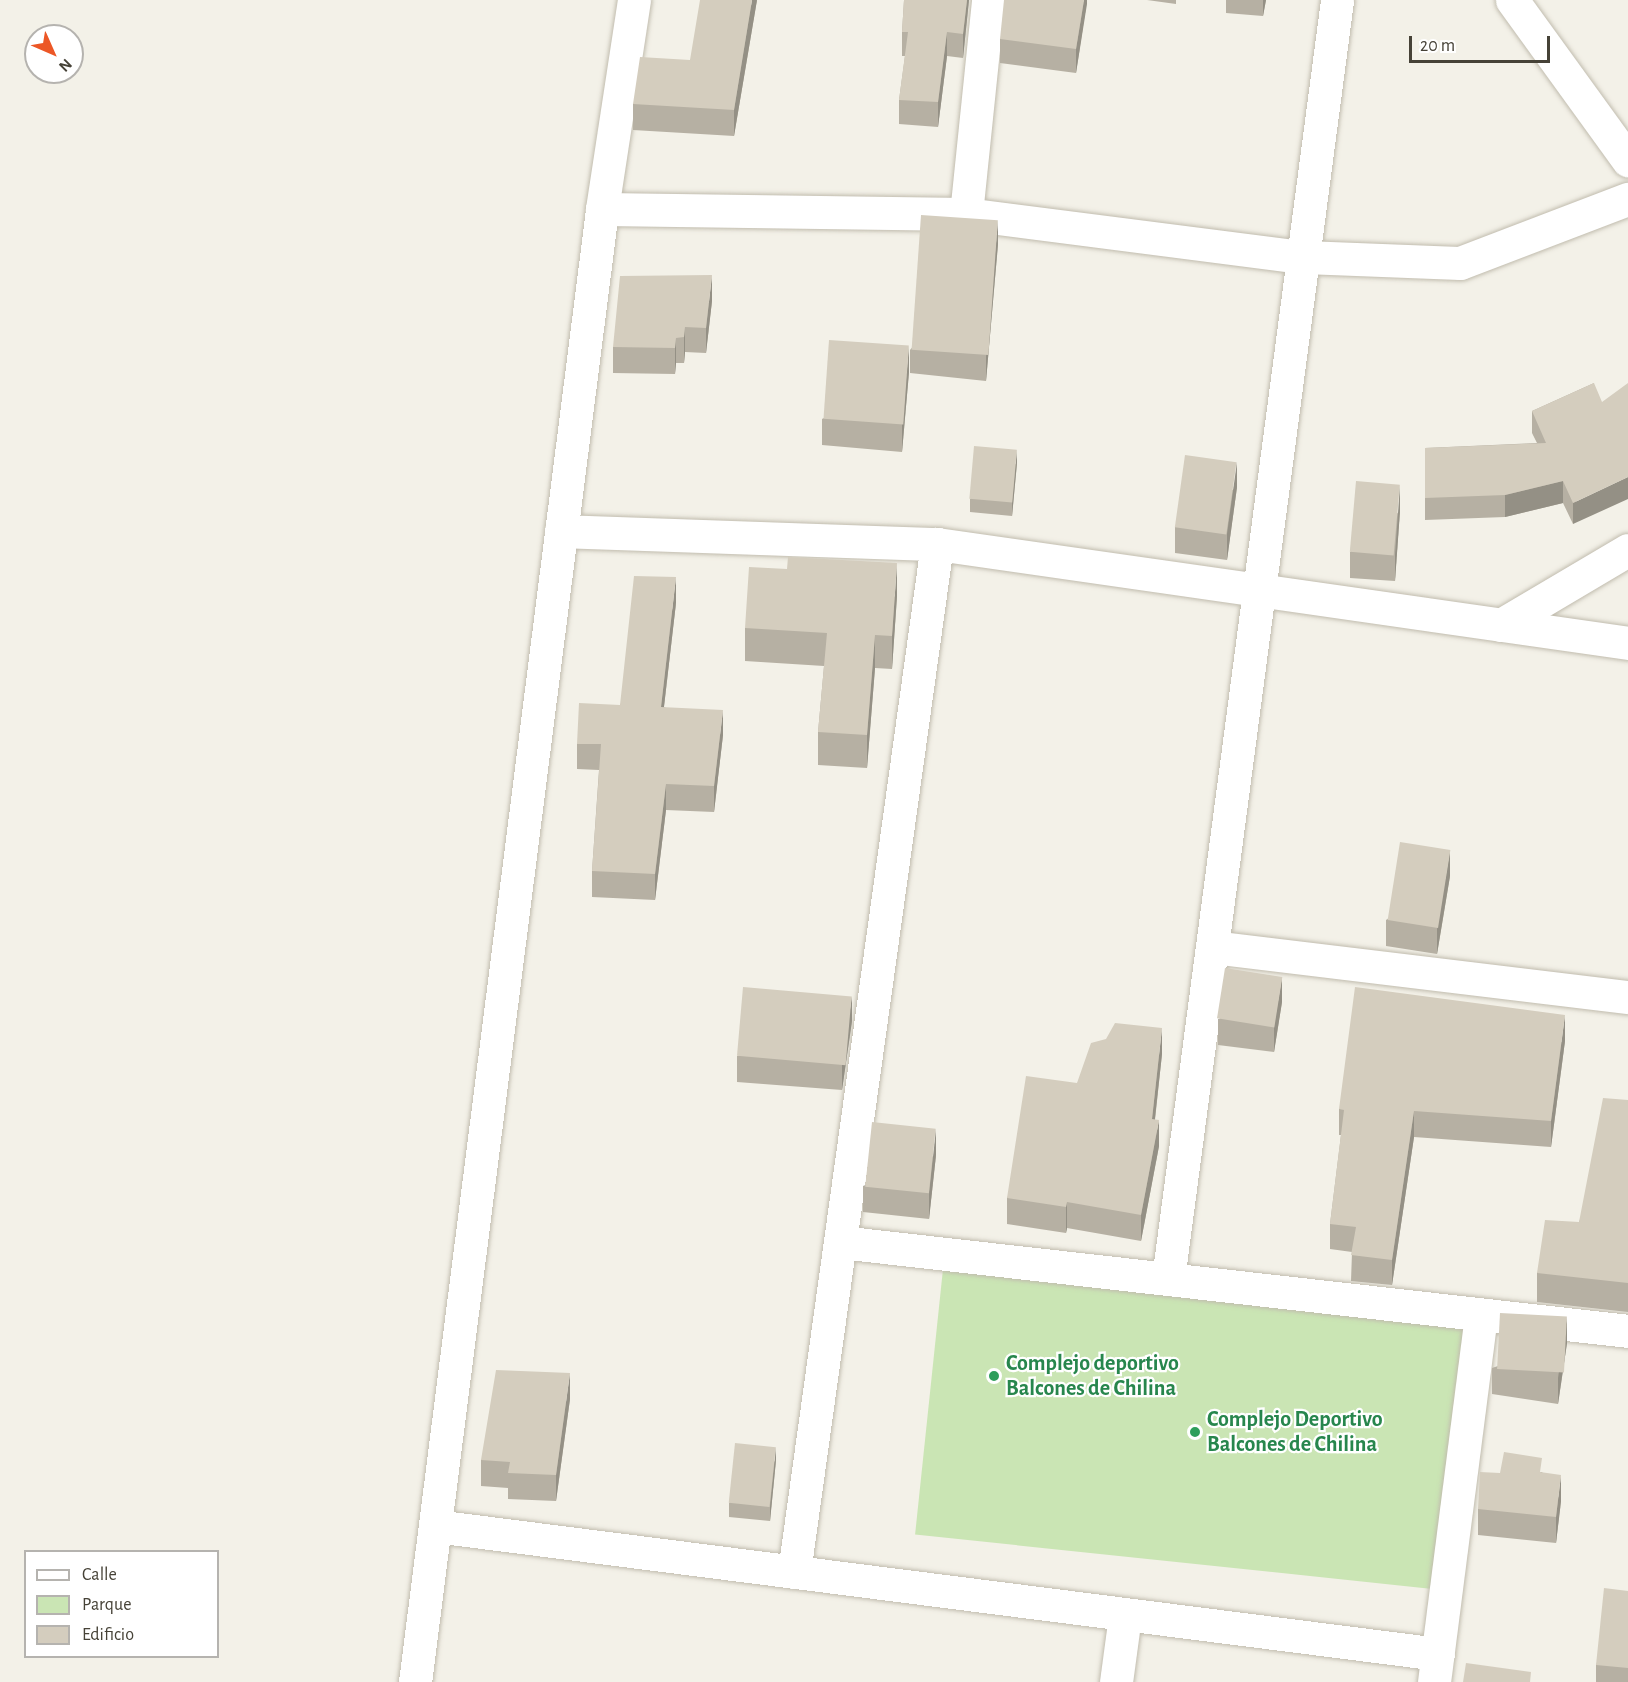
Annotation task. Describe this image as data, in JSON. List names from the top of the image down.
{
  "places": ["Complejo deportivo Balcones de Chilina", "Complejo Deportivo Balcones de Chilina"],
  "legend": ["Calle", "Parque", "Edificio"],
  "scale_bar": "20 m",
  "north": "bottom right"
}
